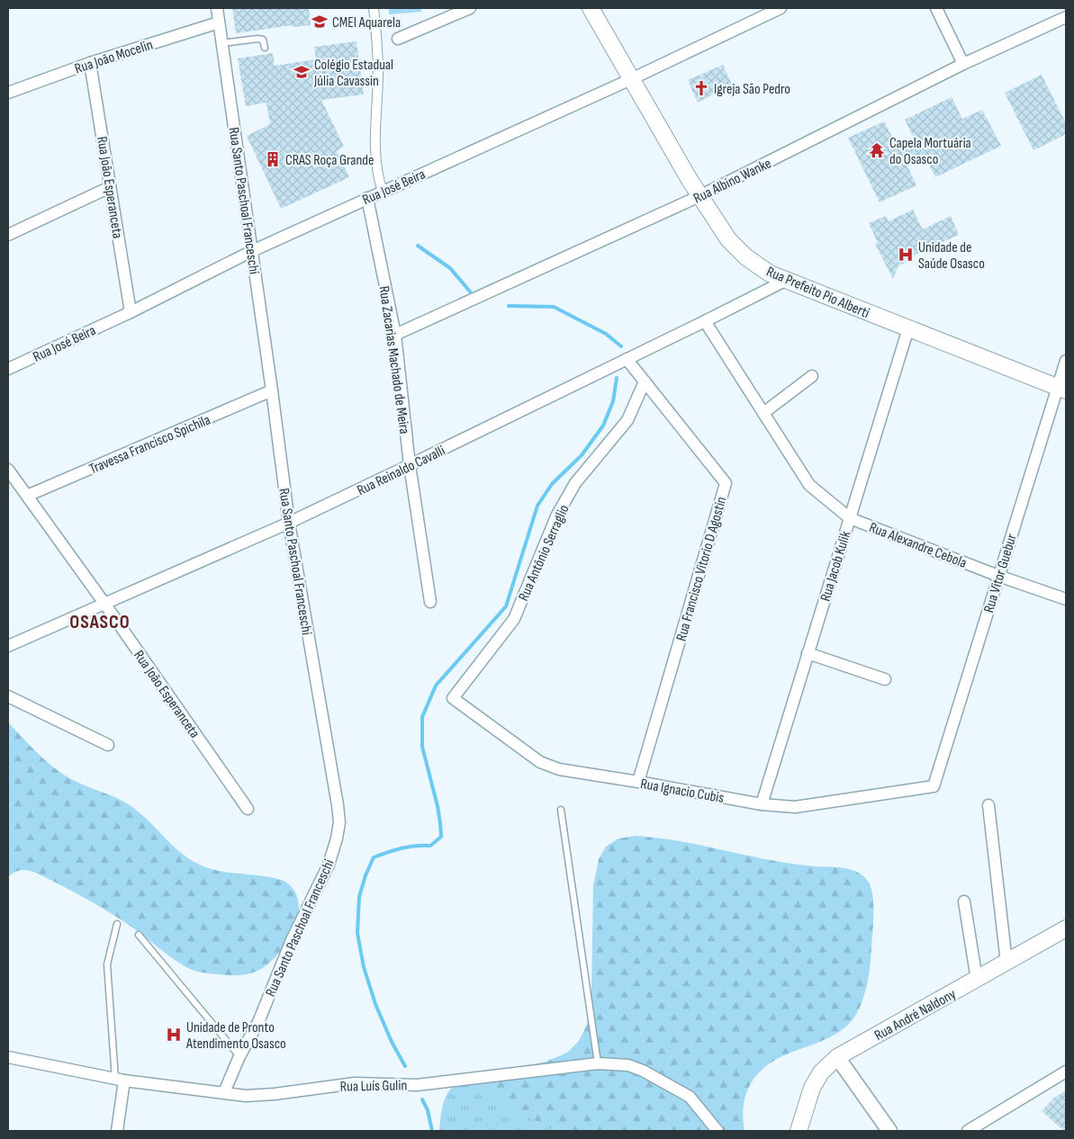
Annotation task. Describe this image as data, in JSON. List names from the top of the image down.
{
  "streets": {
    "main road": ["Rua Prefeito Pio Alberti", "Rua André Naldony"],
    "street": [
      "Rua João Mocelin",
      "Rua Albino Wanke",
      "Rua José Beira",
      "Rua João Esperanceta",
      "Rua Santo Paschoal Franceschi",
      "Rua Zacarias Machado de Meira",
      "Travessa Francisco Spichila",
      "Rua Reinaldo Cavalli",
      "Rua Alexandre Cebola",
      "Rua Antônio Serraglio",
      "Rua Jacob Kulik",
      "Rua Francisco Vitorio D Agostin",
      "Rua Vitor Guebur",
      "Rua Ignacio Cubis",
      "Rua Luís Gulin"
    ]
  },
  "crossings": [
    ["Rua João Mocelin", "Rua João Esperanceta"],
    ["Rua João Mocelin", "Rua Santo Paschoal Franceschi"],
    ["Rua Albino Wanke", "Rua Prefeito Pio Alberti"],
    ["Rua Albino Wanke", "Rua Zacarias Machado de Meira"],
    ["Rua José Beira", "Rua João Esperanceta"],
    ["Rua José Beira", "Rua Santo Paschoal Franceschi"],
    ["Rua José Beira", "Rua Prefeito Pio Alberti"],
    ["Rua José Beira", "Rua Zacarias Machado de Meira"],
    ["Rua João Esperanceta", "Travessa Francisco Spichila"],
    ["Rua João Esperanceta", "Rua Reinaldo Cavalli"],
    ["Rua Santo Paschoal Franceschi", "Travessa Francisco Spichila"],
    ["Rua Santo Paschoal Franceschi", "Rua Reinaldo Cavalli"],
    ["Rua Santo Paschoal Franceschi", "Rua Luís Gulin"],
    ["Rua Prefeito Pio Alberti", "Rua Reinaldo Cavalli"],
    ["Rua Prefeito Pio Alberti", "Rua Jacob Kulik"],
    ["Rua Prefeito Pio Alberti", "Rua Vitor Guebur"],
    ["Rua Zacarias Machado de Meira", "Rua Reinaldo Cavalli"],
    ["Rua Reinaldo Cavalli", "Rua Alexandre Cebola"],
    ["Rua Reinaldo Cavalli", "Rua Francisco Vitorio D Agostin"],
    ["Rua Alexandre Cebola", "Rua Jacob Kulik"],
    ["Rua Alexandre Cebola", "Rua Vitor Guebur"],
    ["Rua Antônio Serraglio", "Rua Francisco Vitorio D Agostin"],
    ["Rua Antônio Serraglio", "Rua Ignacio Cubis"],
    ["Rua Jacob Kulik", "Rua Ignacio Cubis"],
    ["Rua Francisco Vitorio D Agostin", "Rua Ignacio Cubis"],
    ["Rua Vitor Guebur", "Rua Ignacio Cubis"]
  ],
  "districts": ["OSASCO"],
  "places": {
    "school or university": ["CMEI Aquarela", "Colégio Estadual Júlia Cavassin"],
    "church": ["Igreja São Pedro"],
    "temple": ["Capela Mortuária do Osasco"],
    "building": ["CRAS Roça Grande"],
    "hospital": ["Unidade de Saúde Osasco", "Unidade de Pronto Atendimento Osasco"]
  }
}
